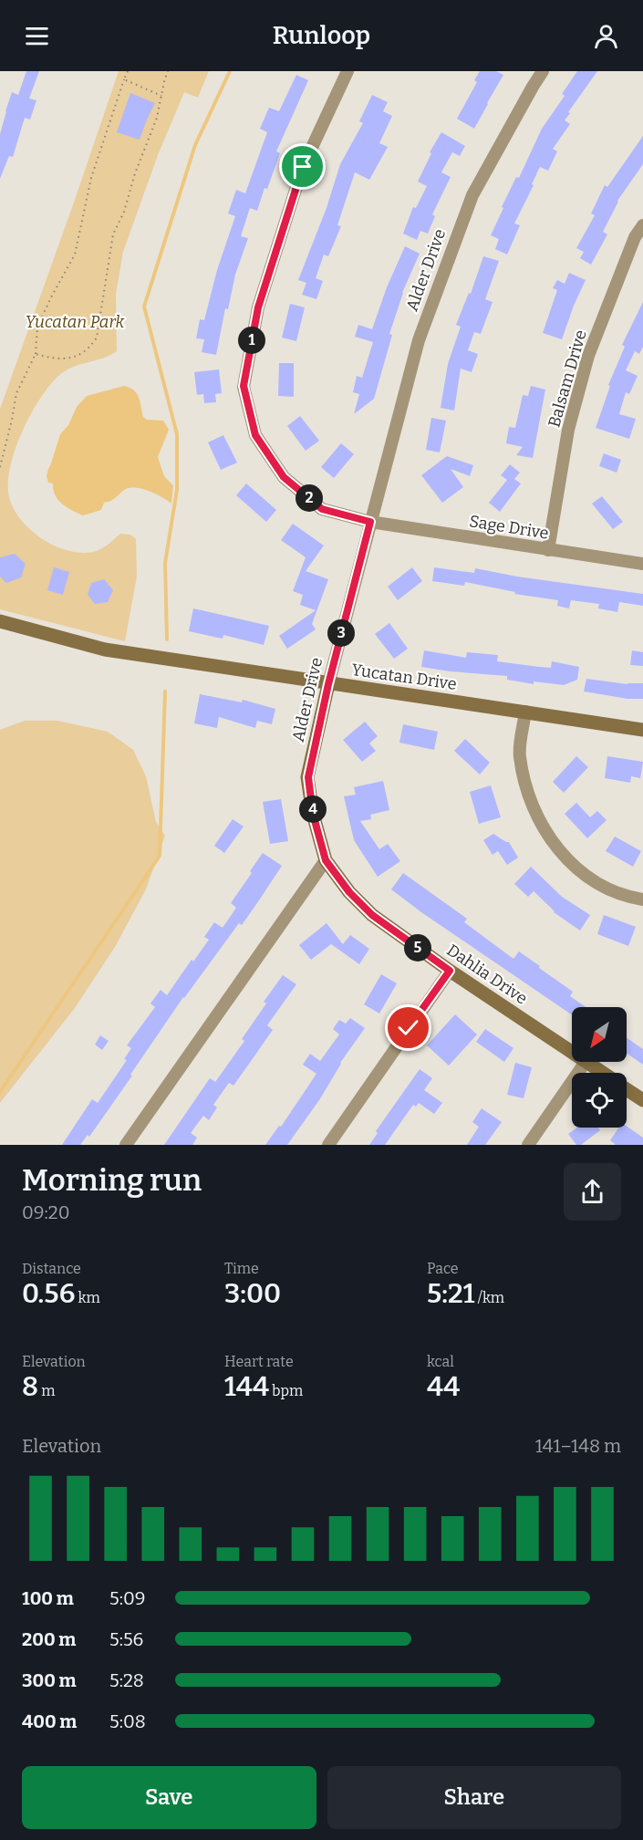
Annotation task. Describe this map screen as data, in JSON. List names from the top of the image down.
{
  "streets": {
    "street": [
      "Alder Drive",
      "Balsam Drive",
      "Sage Drive",
      "Yucatan Drive",
      "Dahlia Drive"
    ]
  },
  "crossings": [
    ["Alder Drive", "Sage Drive"],
    ["Alder Drive", "Yucatan Drive"],
    ["Alder Drive", "Dahlia Drive"],
    ["Balsam Drive", "Sage Drive"]
  ],
  "parks": ["Yucatan Park"],
  "north": "bottom left",
  "page": {
    "header": "Runloop",
    "pins": [
      "1",
      "2",
      "3",
      "4",
      "5"
    ],
    "heading": ["Morning run", "09:20"],
    "stats": [
      ["Distance", "0.56 km"],
      ["Time", "3:00"],
      ["Pace", "5:21 /km"],
      ["Elevation", "8 m"],
      ["Heart rate", "144 bpm"],
      ["kcal", "44"]
    ],
    "chart": ["Elevation", "141–148 m"],
    "list": [
      {
        "name": "100 m",
        "note": "5:09"
      },
      {
        "name": "200 m",
        "note": "5:56"
      },
      {
        "name": "300 m",
        "note": "5:28"
      },
      {
        "name": "400 m",
        "note": "5:08"
      }
    ],
    "buttons": ["Save", "Share"]
  }
}
